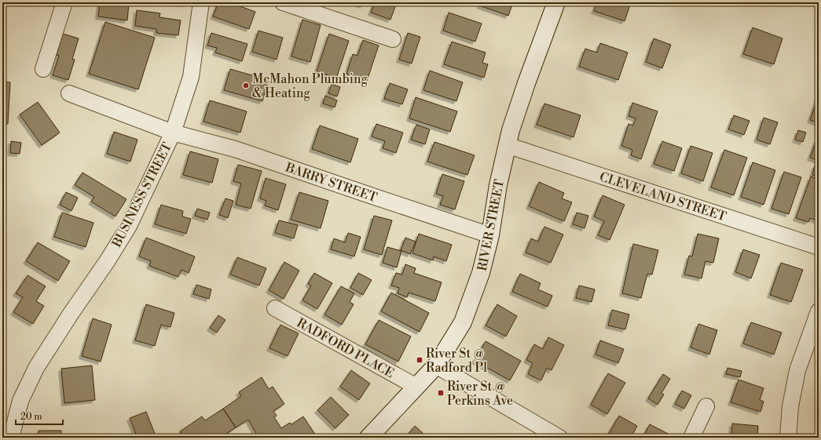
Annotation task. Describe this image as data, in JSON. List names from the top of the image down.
{
  "streets": {
    "main road": ["RIVER STREET"],
    "street": [
      "BARRY STREET",
      "BUSINESS STREET",
      "CLEVELAND STREET",
      "RADFORD PLACE"
    ]
  },
  "crossings": [
    ["BARRY STREET", "BUSINESS STREET"],
    ["BARRY STREET", "RIVER STREET"],
    ["CLEVELAND STREET", "RIVER STREET"],
    ["RIVER STREET", "RADFORD PLACE"]
  ],
  "places": {
    "other": ["McMahon Plumbing & Heating"],
    "transit": ["River St @ Radford Pl", "River St @ Perkins Ave"]
  },
  "scale_bar": "20 m"
}
